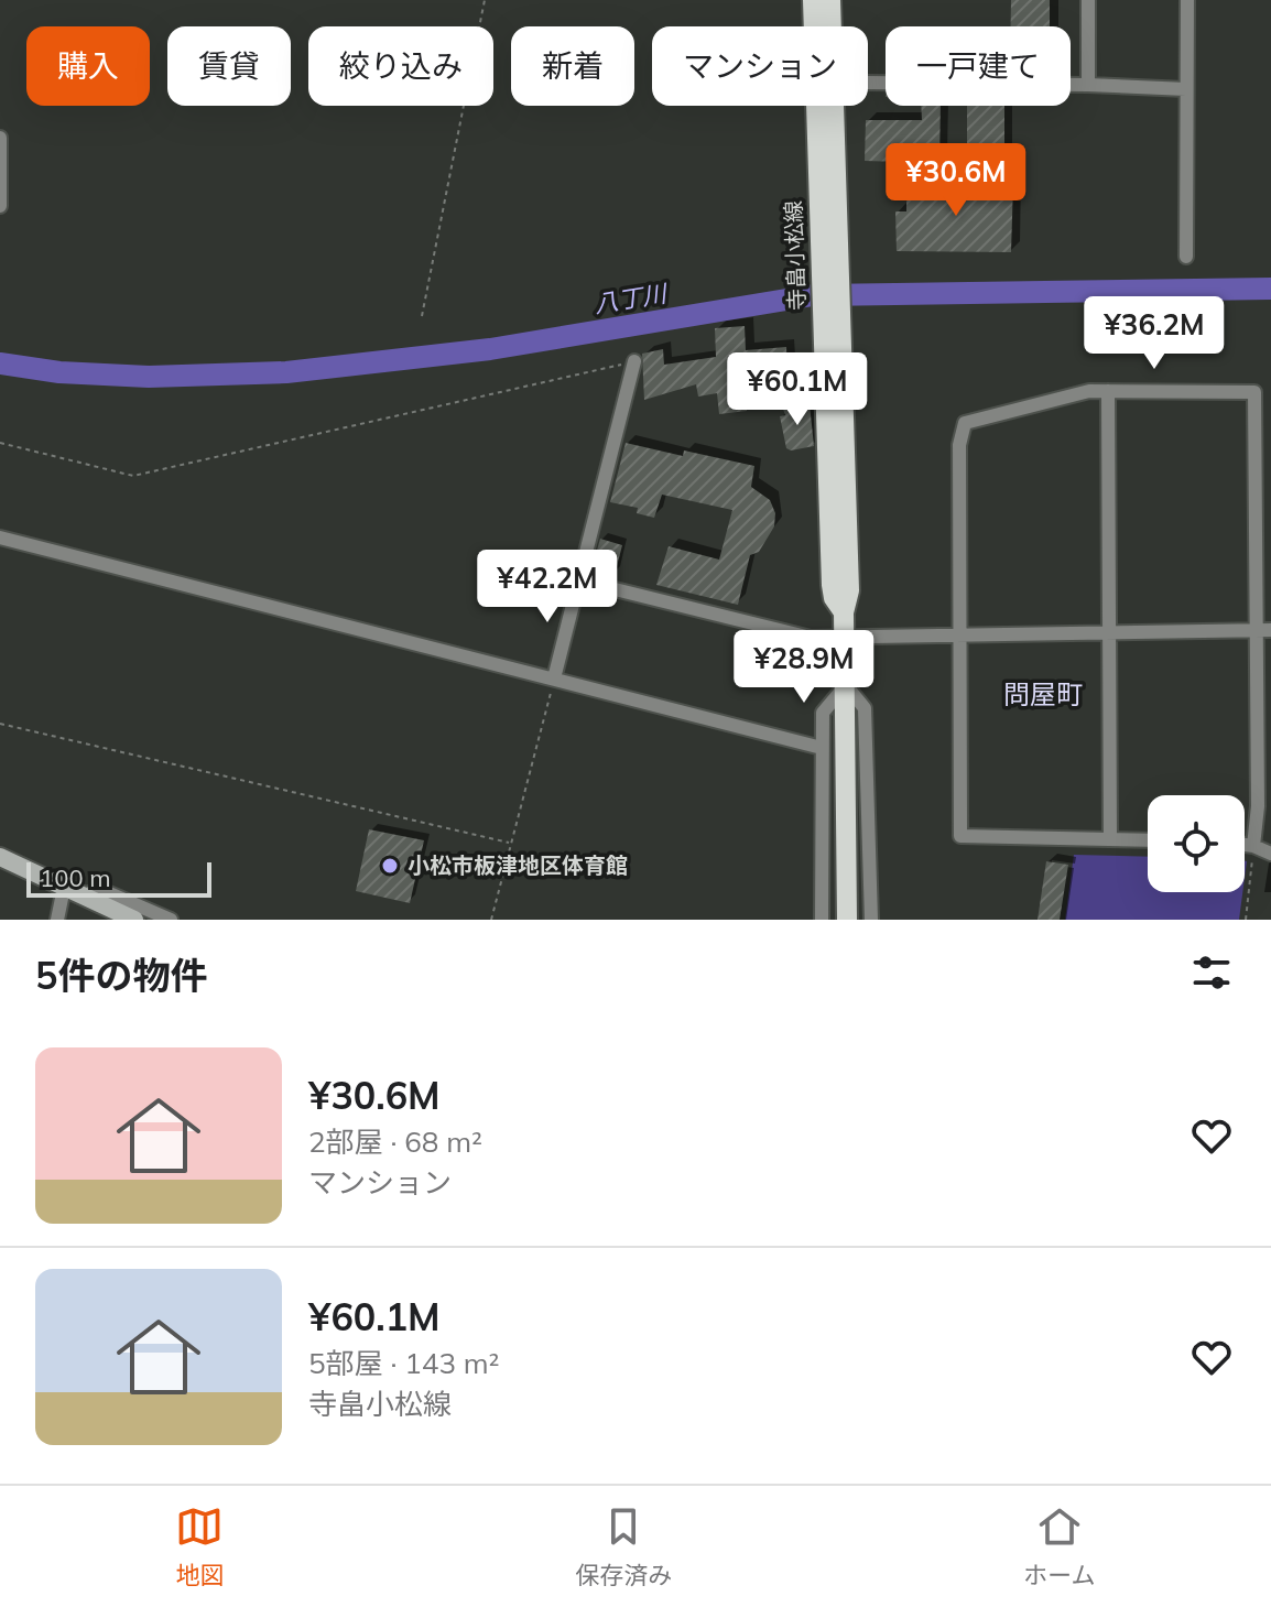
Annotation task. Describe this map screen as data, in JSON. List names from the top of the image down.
{
  "streets": {
    "main road": ["寺畠小松線"]
  },
  "districts": ["問屋町"],
  "water": ["八丁川"],
  "places": ["小松市板津地区体育館"],
  "scale_bar": "100 m",
  "page": {
    "chip": [
      "購入",
      "賃貸",
      "絞り込み",
      "新着",
      "マンション",
      "一戸建て"
    ],
    "price": [
      "¥30.6M",
      "¥36.2M",
      "¥60.1M",
      "¥42.2M",
      "¥28.9M"
    ],
    "scale": "100 m",
    "heading": "5件の物件",
    "list": [
      {
        "name": "¥30.6M",
        "note": "2部屋 · 68 m² · マンション"
      },
      {
        "name": "¥60.1M",
        "note": "5部屋 · 143 m² · 寺畠小松線"
      }
    ],
    "tabs": ["地図", "保存済み", "ホーム"]
  }
}
